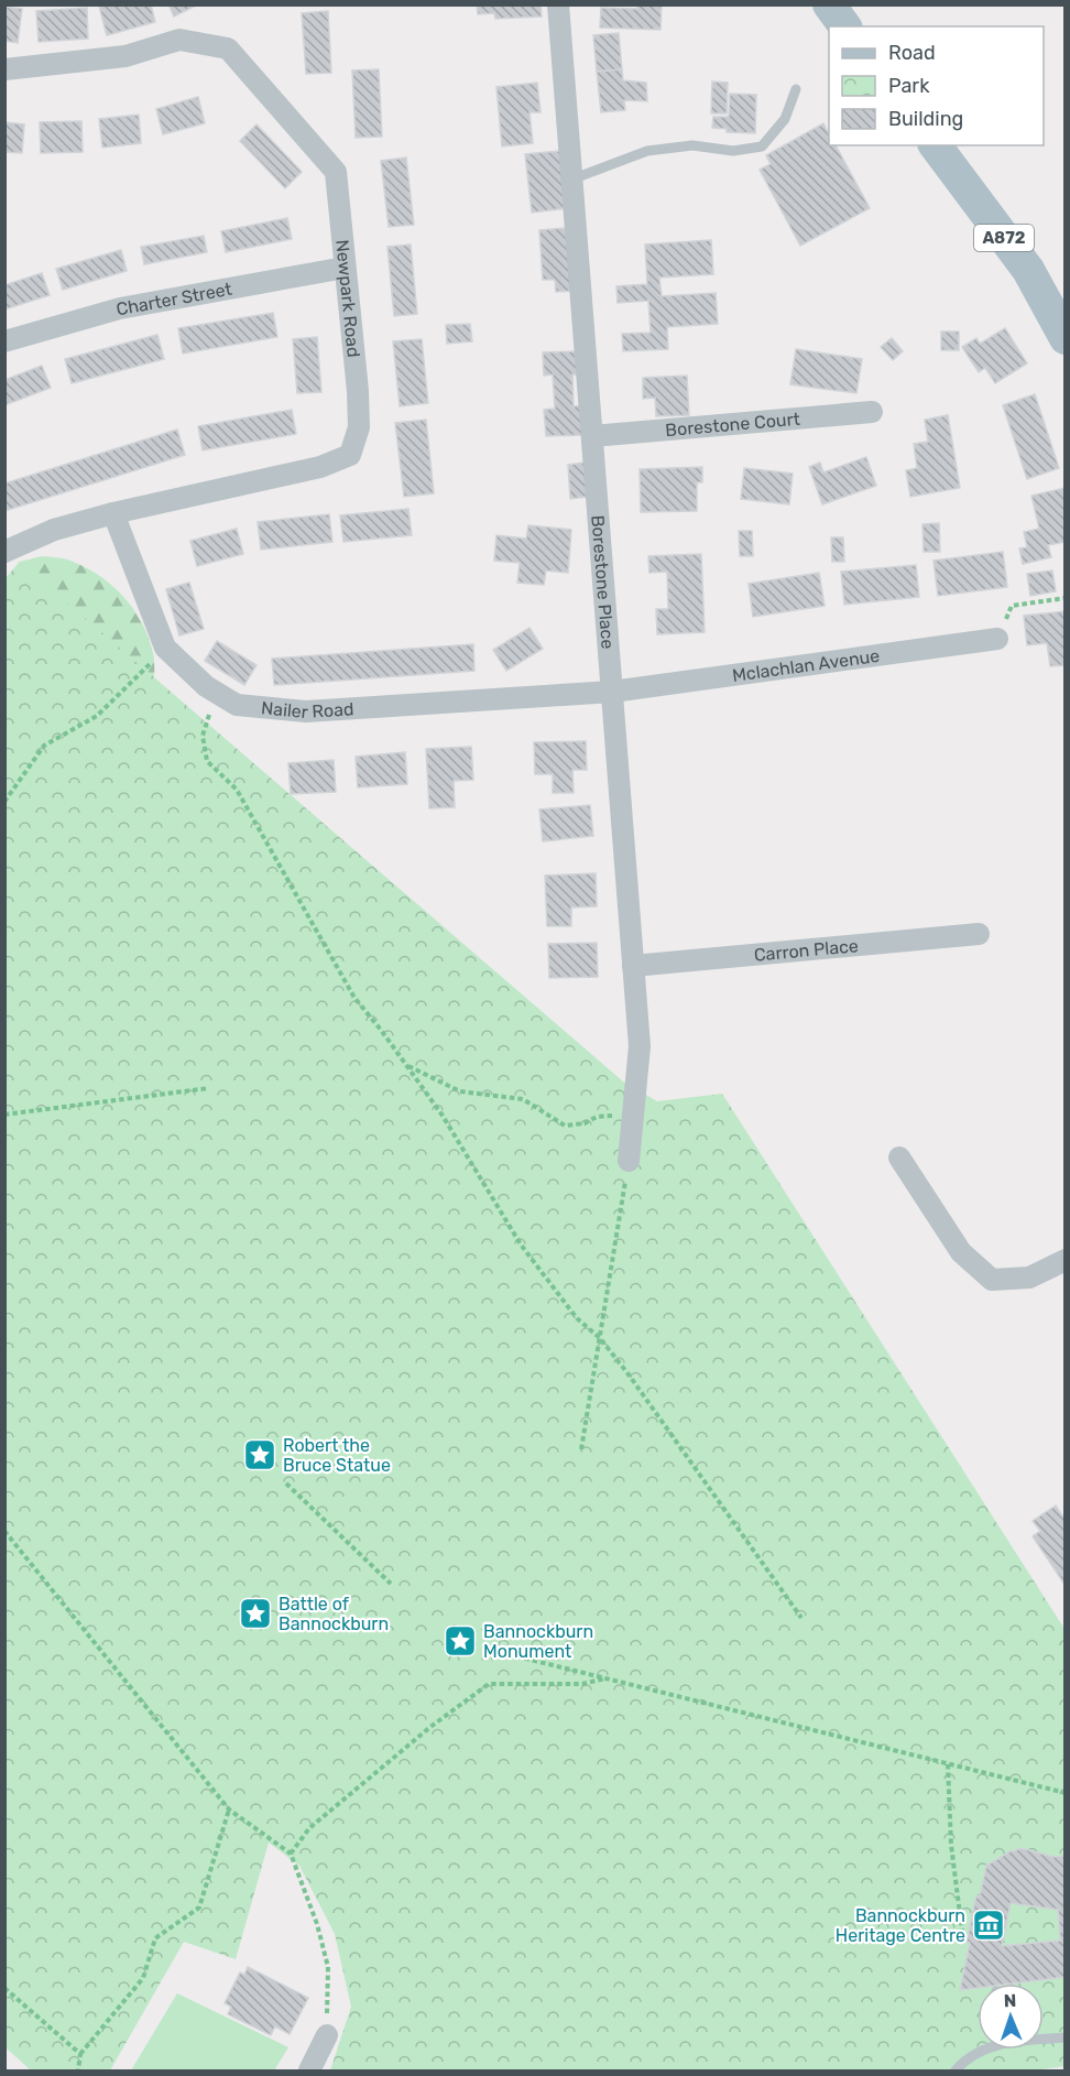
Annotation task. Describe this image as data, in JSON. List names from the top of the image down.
{
  "streets": {
    "main road": ["A872"],
    "street": [
      "Newpark Road",
      "Charter Street",
      "Borestone Court",
      "Borestone Place",
      "Mclachlan Avenue",
      "Nailer Road",
      "Carron Place"
    ]
  },
  "crossings": [
    ["Newpark Road", "Charter Street"],
    ["Newpark Road", "Nailer Road"],
    ["Borestone Court", "Borestone Place"],
    ["Borestone Place", "Mclachlan Avenue"],
    ["Borestone Place", "Nailer Road"],
    ["Borestone Place", "Carron Place"],
    ["Mclachlan Avenue", "Nailer Road"]
  ],
  "places": {
    "place": ["Robert the Bruce Statue", "Battle of Bannockburn", "Bannockburn Monument"],
    "museum": ["Bannockburn Heritage Centre"]
  },
  "legend": ["Road", "Park", "Building"],
  "north": "top"
}
